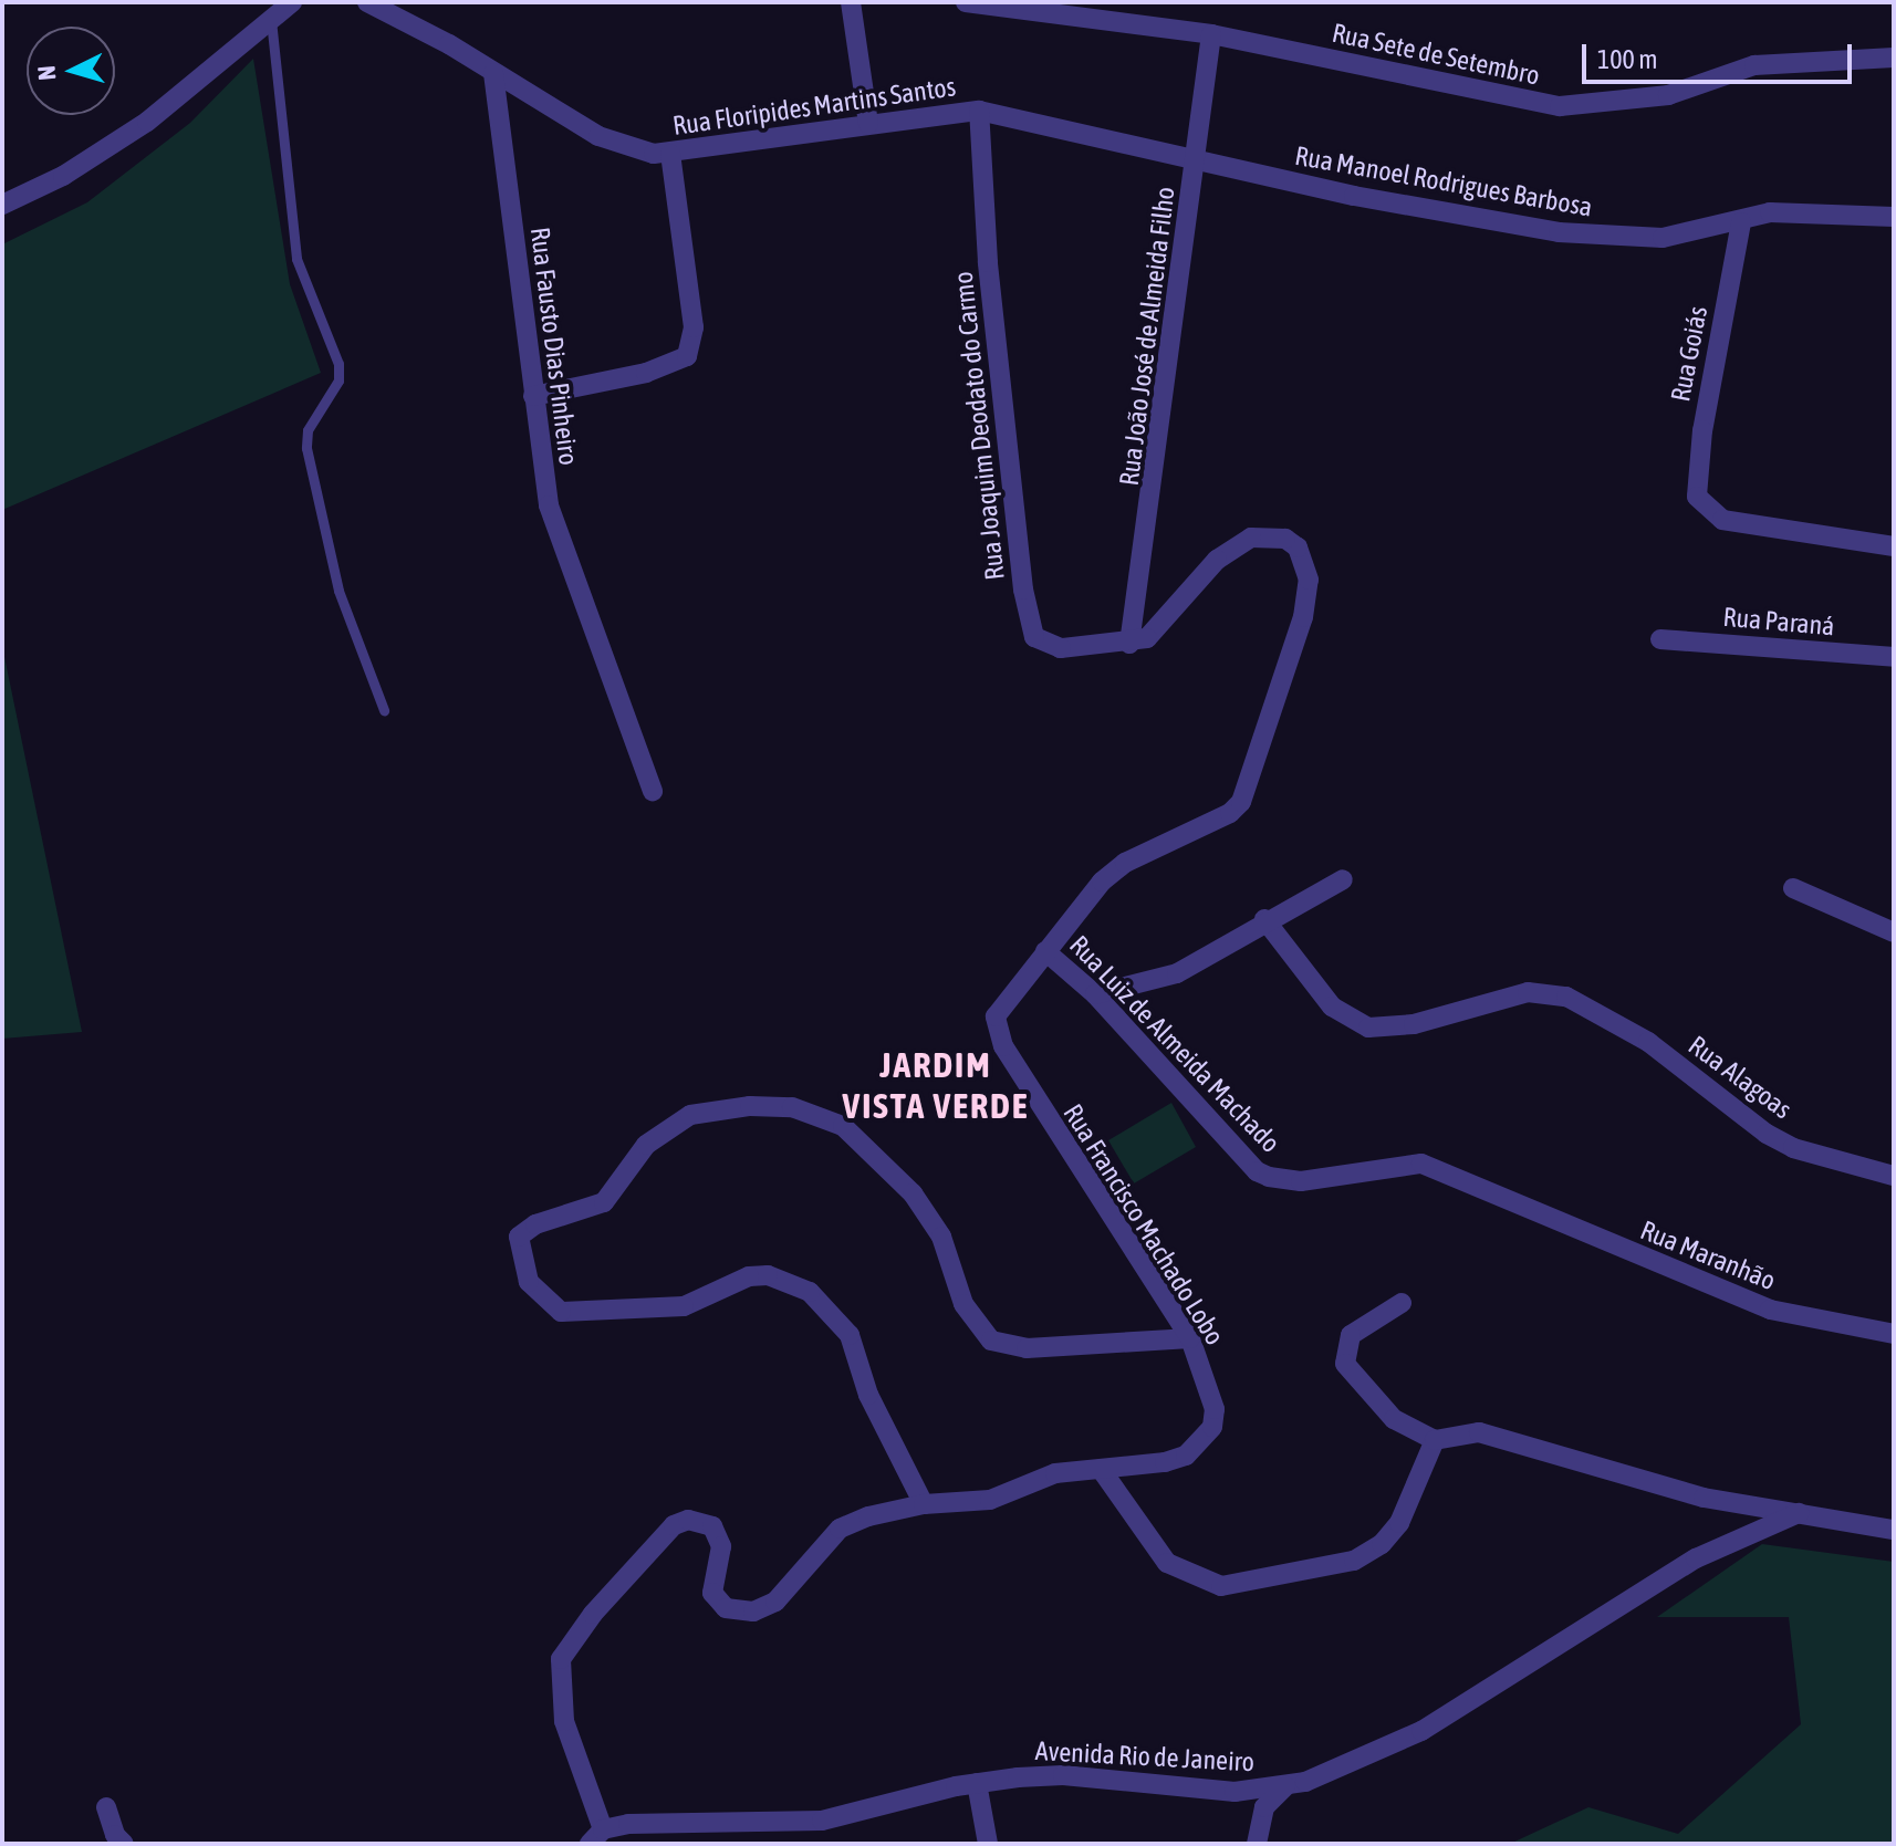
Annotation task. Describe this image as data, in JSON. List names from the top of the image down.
{
  "streets": {
    "street": [
      "Rua Sete de Setembro",
      "Rua Floripides Martins Santos",
      "Rua Manoel Rodrigues Barbosa",
      "Rua João José de Almeida Filho",
      "Rua Fausto Dias Pinheiro",
      "Rua Goiás",
      "Rua Joaquim Deodato do Carmo",
      "Rua Paraná",
      "Rua Luiz de Almeida Machado",
      "Rua Alagoas",
      "Rua Francisco Machado Lobo",
      "Rua Maranhão",
      "Avenida Rio de Janeiro"
    ]
  },
  "crossings": [
    ["Rua Sete de Setembro", "Rua João José de Almeida Filho"],
    ["Rua Floripides Martins Santos", "Rua Manoel Rodrigues Barbosa"],
    ["Rua Floripides Martins Santos", "Rua João José de Almeida Filho"],
    ["Rua Floripides Martins Santos", "Rua Fausto Dias Pinheiro"],
    ["Rua Floripides Martins Santos", "Rua Joaquim Deodato do Carmo"],
    ["Rua Manoel Rodrigues Barbosa", "Rua João José de Almeida Filho"],
    ["Rua Manoel Rodrigues Barbosa", "Rua Goiás"],
    ["Rua João José de Almeida Filho", "Rua Joaquim Deodato do Carmo"],
    ["Rua João José de Almeida Filho", "Rua Luiz de Almeida Machado"],
    ["Rua Joaquim Deodato do Carmo", "Rua Luiz de Almeida Machado"],
    ["Rua Luiz de Almeida Machado", "Rua Francisco Machado Lobo"],
    ["Rua Luiz de Almeida Machado", "Rua Maranhão"],
    ["Rua Francisco Machado Lobo", "Avenida Rio de Janeiro"]
  ],
  "districts": ["JARDIM VISTA VERDE"],
  "scale_bar": "100 m",
  "north": "left"
}
